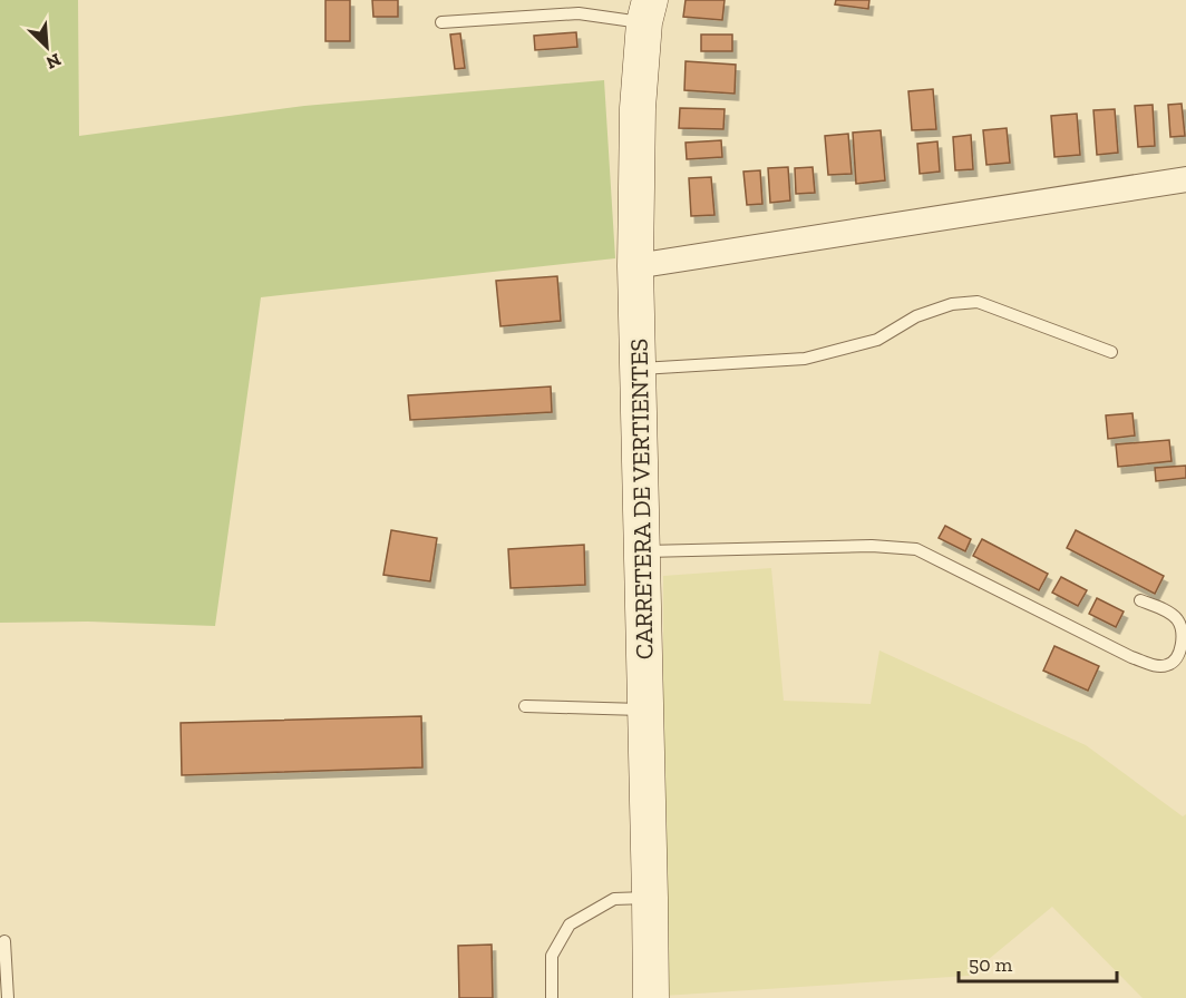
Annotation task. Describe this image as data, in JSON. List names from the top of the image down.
{
  "streets": {
    "main road": ["CARRETERA DE VERTIENTES"]
  },
  "scale_bar": "50 m",
  "north": "bottom right"
}
